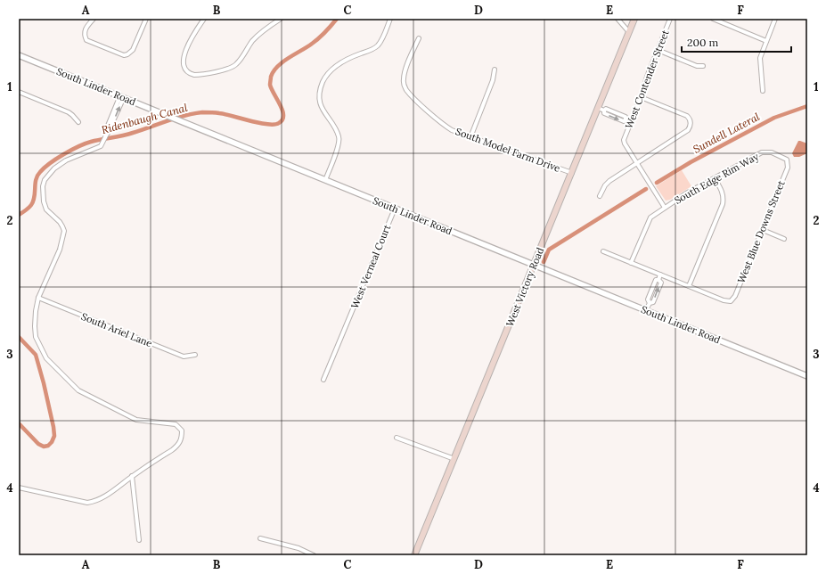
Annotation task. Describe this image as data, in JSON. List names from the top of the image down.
{
  "streets": {
    "main road": ["West Victory Road"],
    "street": [
      "West Contender Street",
      "South Linder Road",
      "South Model Farm Drive",
      "South Edge Rim Way",
      "West Blue Downs Street",
      "West Verneal Court",
      "South Ariel Lane"
    ]
  },
  "crossings": [
    ["South Linder Road", "West Verneal Court"],
    ["South Linder Road", "West Victory Road"],
    ["South Model Farm Drive", "West Victory Road"],
    ["South Edge Rim Way", "West Blue Downs Street"]
  ],
  "water": ["Ridenbaugh Canal", "Sundell Lateral"],
  "scale_bar": "200 m",
  "grid": {
    "columns": [
      "A",
      "B",
      "C",
      "D",
      "E",
      "F"
    ],
    "rows": [
      "1",
      "2",
      "3",
      "4"
    ]
  }
}
